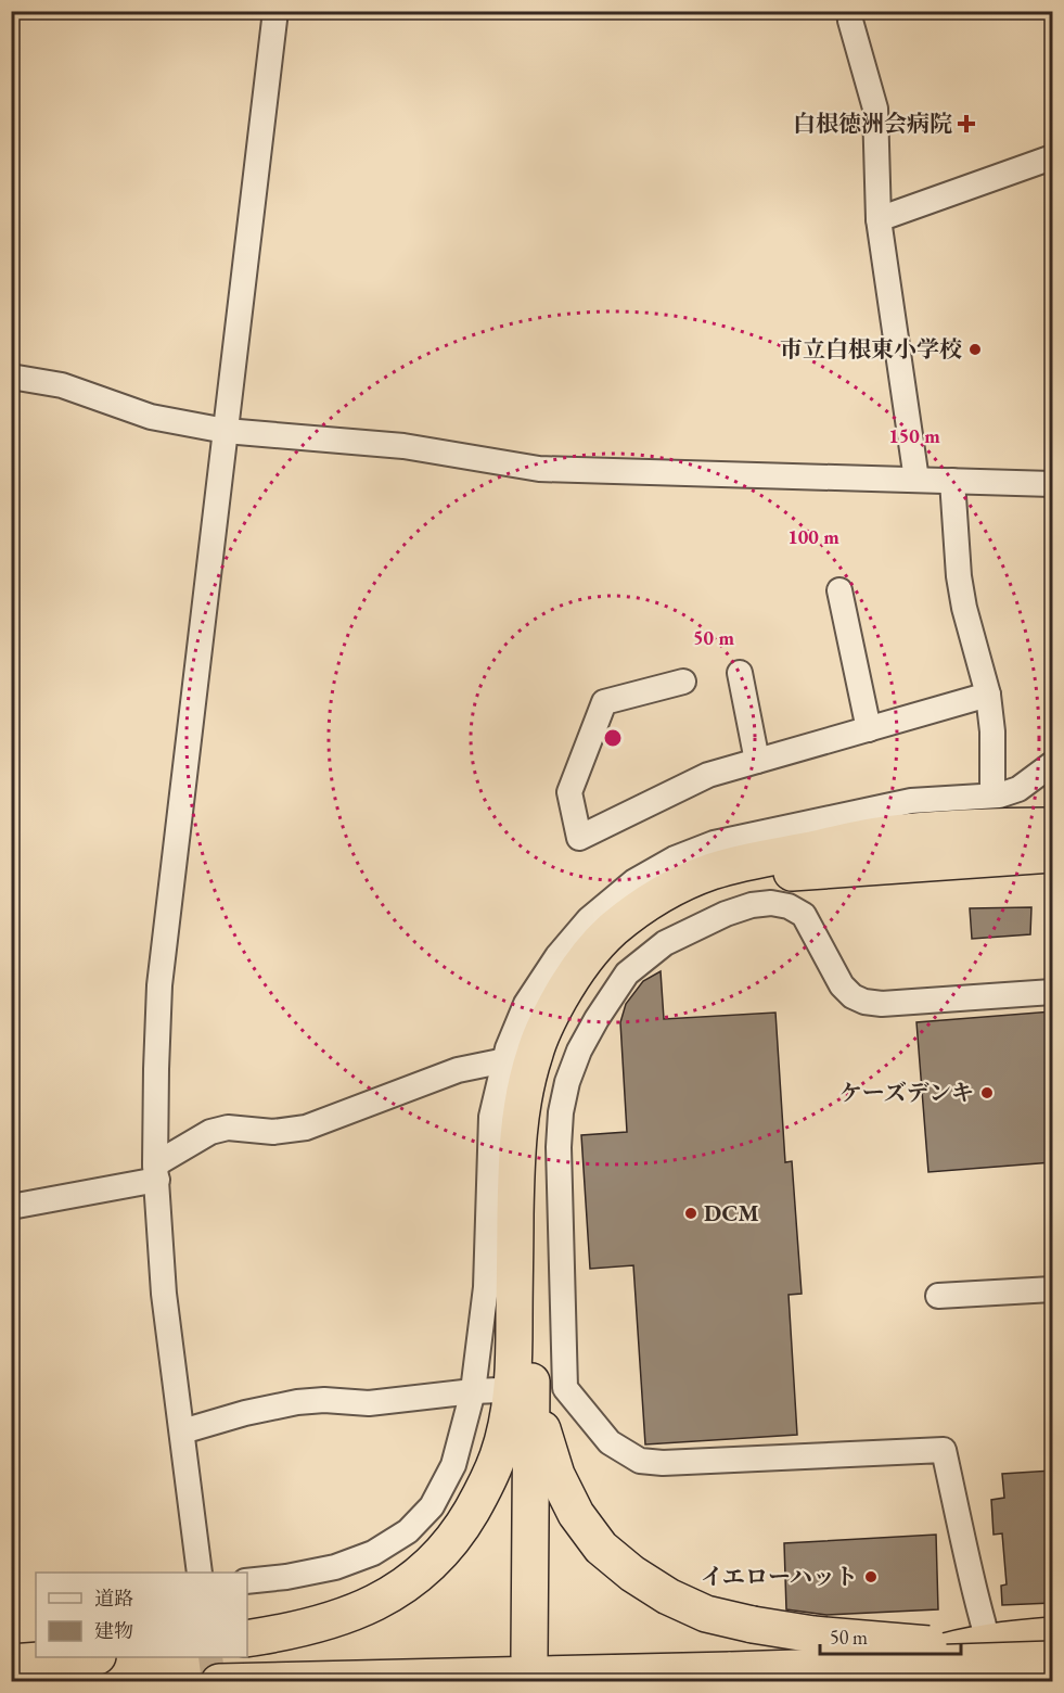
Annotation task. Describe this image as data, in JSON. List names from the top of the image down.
{
  "places": {
    "health": ["白根徳洲会病院"],
    "other": [
      "市立白根東小学校",
      "ケーズデンキ",
      "DCM",
      "イエローハット"
    ]
  },
  "legend": ["道路", "建物"],
  "scale_bar": "50 m",
  "rings": ["150 m", "100 m", "50 m"]
}
